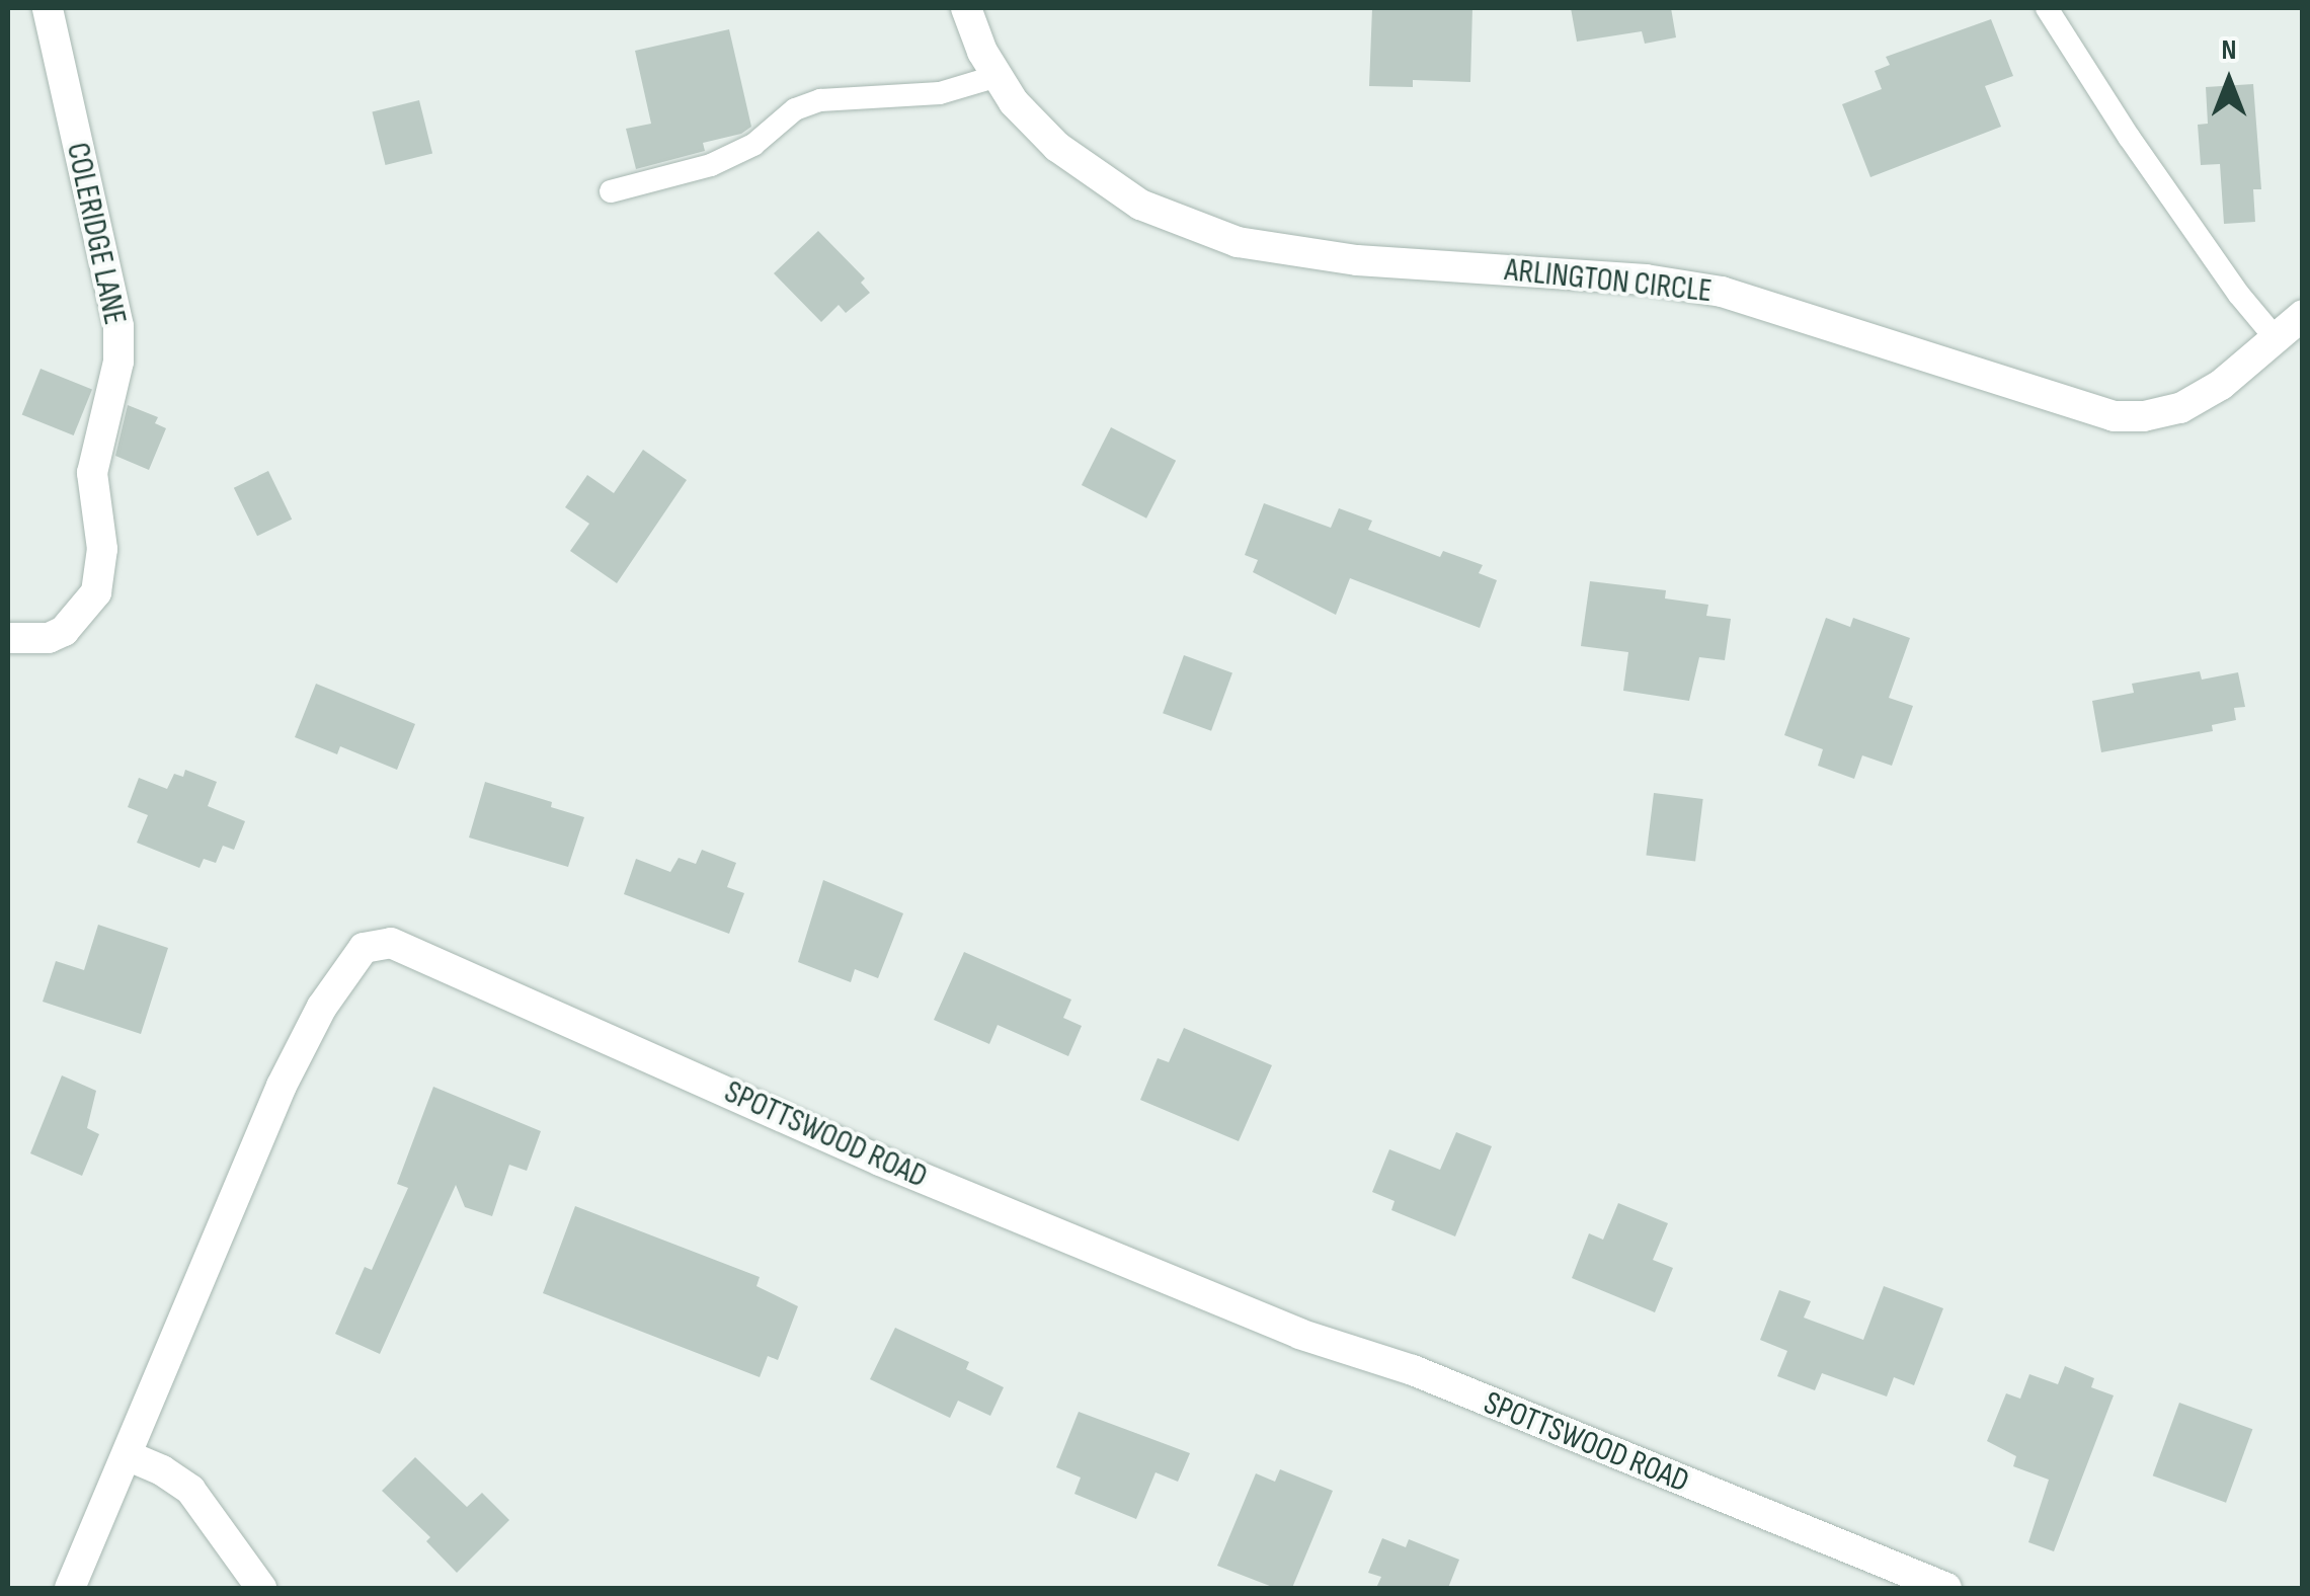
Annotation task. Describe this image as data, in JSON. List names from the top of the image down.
{
  "streets": {
    "street": ["COLERIDGE LANE", "ARLINGTON CIRCLE", "SPOTTSWOOD ROAD"]
  },
  "north": "top"
}
